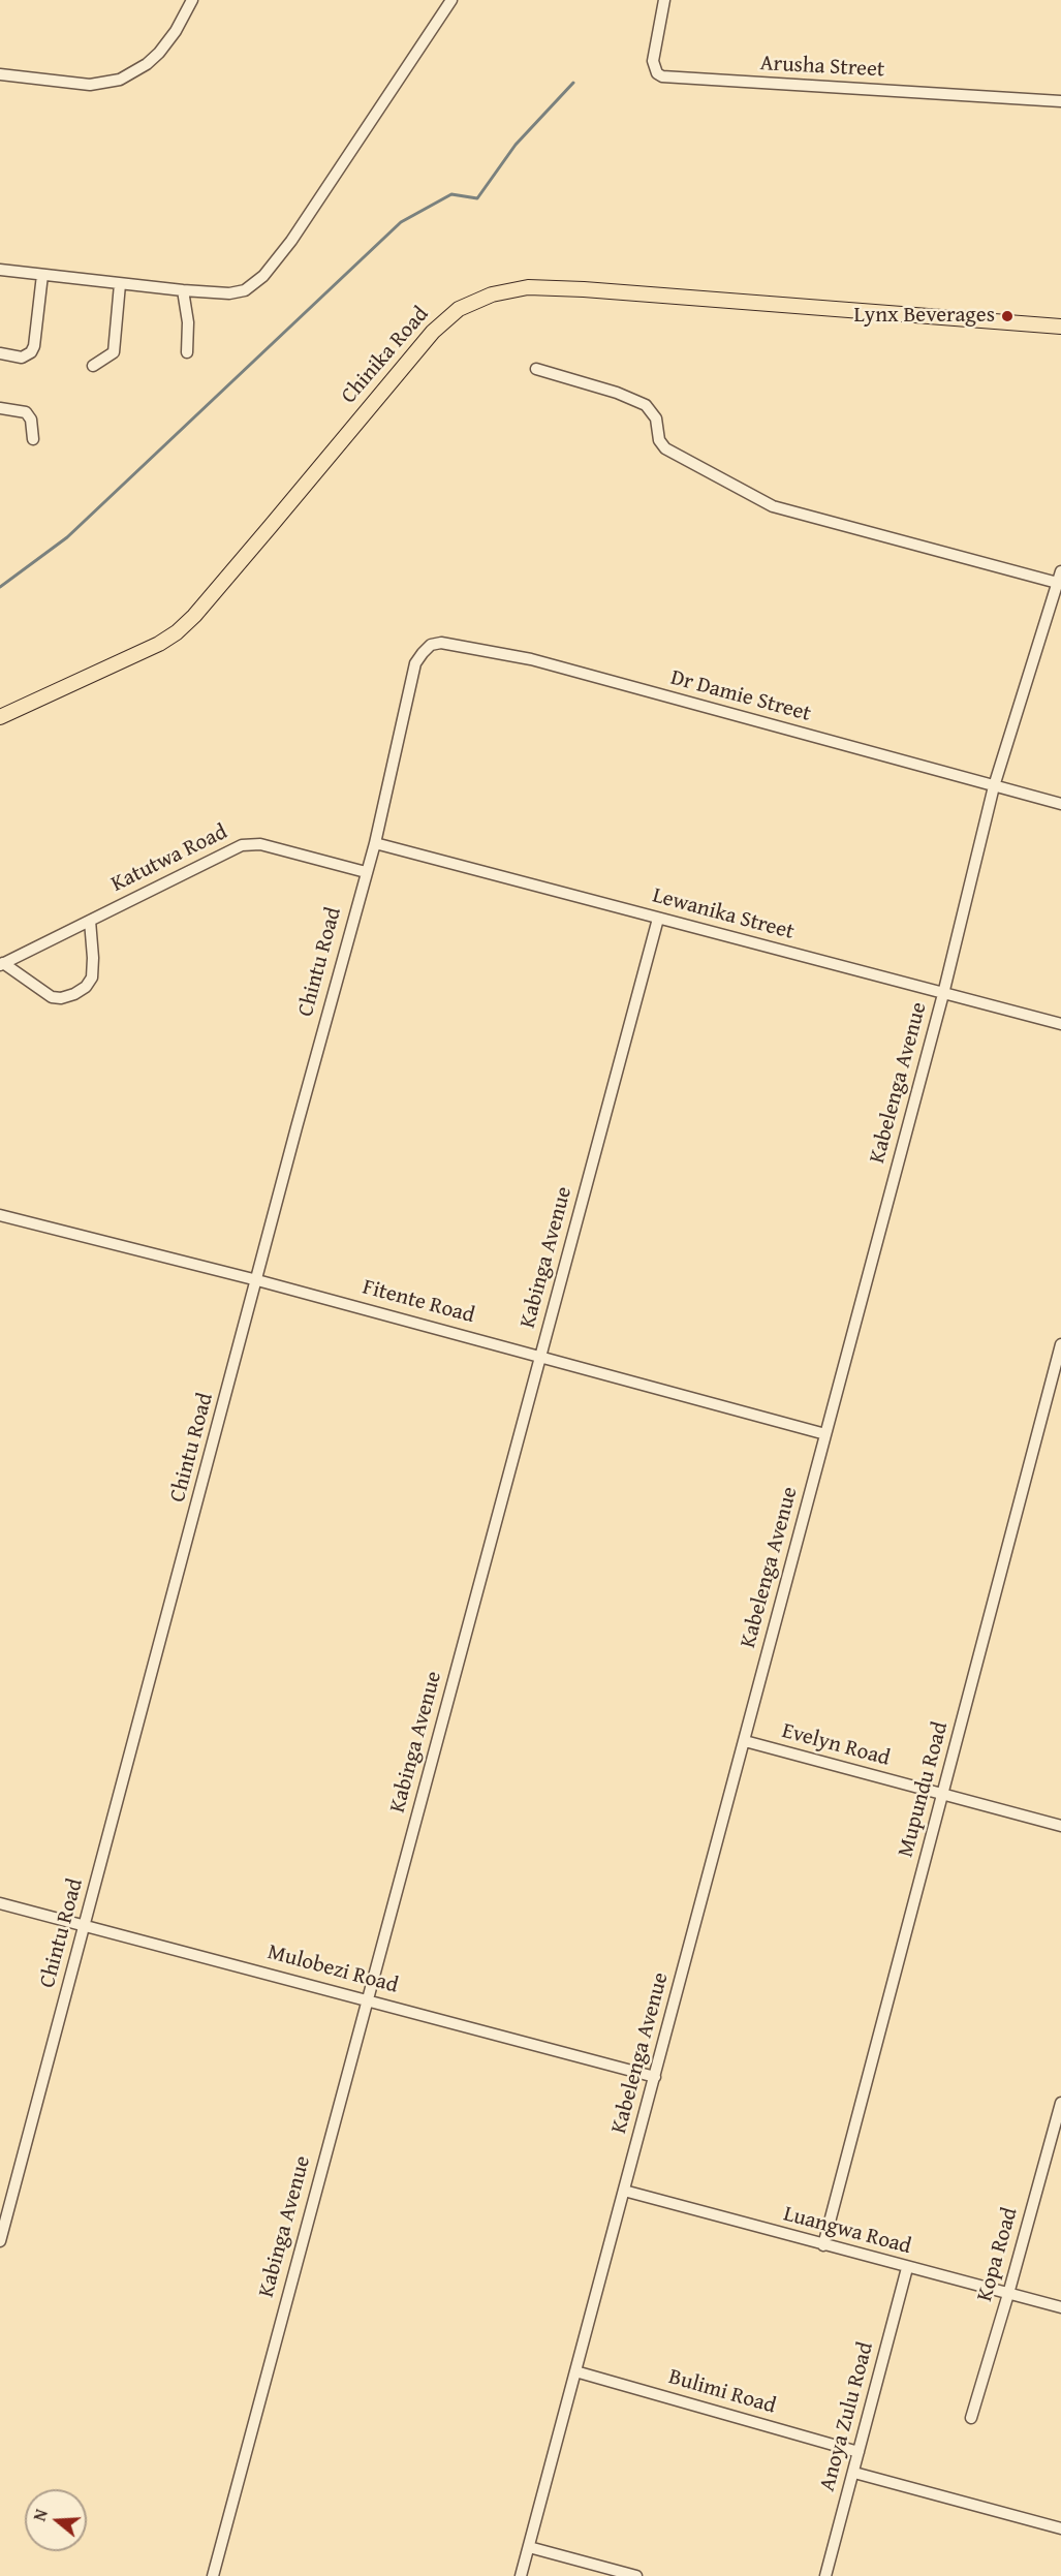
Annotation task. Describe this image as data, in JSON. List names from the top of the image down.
{
  "streets": {
    "main road": ["Chinika Road"],
    "street": [
      "Arusha Street",
      "Dr Damie Street",
      "Katutwa Road",
      "Lewanika Street",
      "Chintu Road",
      "Kabelenga Avenue",
      "Kabinga Avenue",
      "Fitente Road",
      "Evelyn Road",
      "Mupundu Road",
      "Mulobezi Road",
      "Luangwa Road",
      "Kopa Road",
      "Bulimi Road",
      "Anoya Zulu Road"
    ]
  },
  "crossings": [
    ["Dr Damie Street", "Chintu Road"],
    ["Dr Damie Street", "Kabelenga Avenue"],
    ["Katutwa Road", "Chintu Road"],
    ["Lewanika Street", "Chintu Road"],
    ["Lewanika Street", "Kabelenga Avenue"],
    ["Lewanika Street", "Kabinga Avenue"],
    ["Chintu Road", "Fitente Road"],
    ["Chintu Road", "Mulobezi Road"],
    ["Kabelenga Avenue", "Fitente Road"],
    ["Kabelenga Avenue", "Evelyn Road"],
    ["Kabelenga Avenue", "Mulobezi Road"],
    ["Kabelenga Avenue", "Luangwa Road"],
    ["Kabelenga Avenue", "Bulimi Road"],
    ["Kabinga Avenue", "Fitente Road"],
    ["Kabinga Avenue", "Mulobezi Road"],
    ["Evelyn Road", "Mupundu Road"],
    ["Mupundu Road", "Luangwa Road"],
    ["Luangwa Road", "Kopa Road"],
    ["Luangwa Road", "Anoya Zulu Road"],
    ["Bulimi Road", "Anoya Zulu Road"]
  ],
  "places": ["Lynx Beverages"],
  "north": "left"
}
